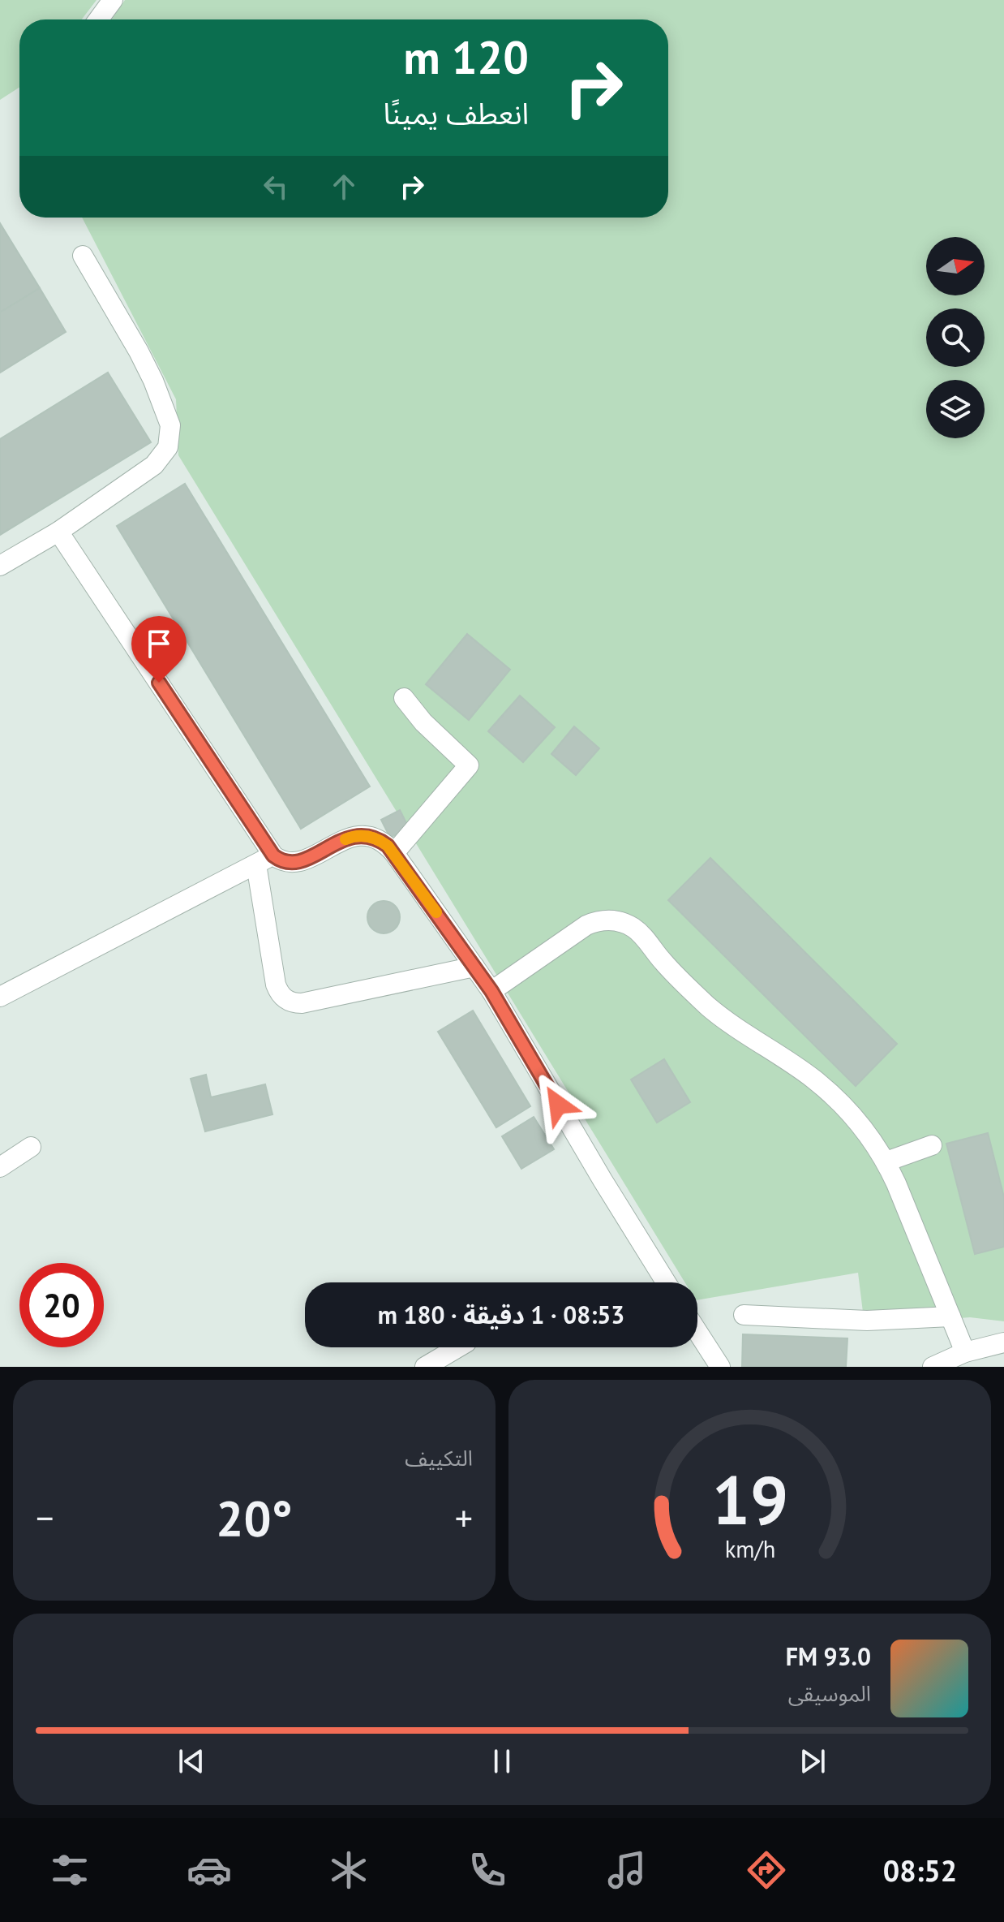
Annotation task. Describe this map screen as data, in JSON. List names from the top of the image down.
{
  "north": "right",
  "page": {
    "turn": ["120 m", "انعطف يمينًا"],
    "limit": "20",
    "trip": "08:53 · 1 دقيقة · 180 m",
    "tile": "التكييف",
    "heat": ["−", "20°", "+"],
    "song": ["93.0 FM", "الموسيقى"],
    "tabs": "08:52",
    "gauge": ["19", "km/h"]
  }
}
